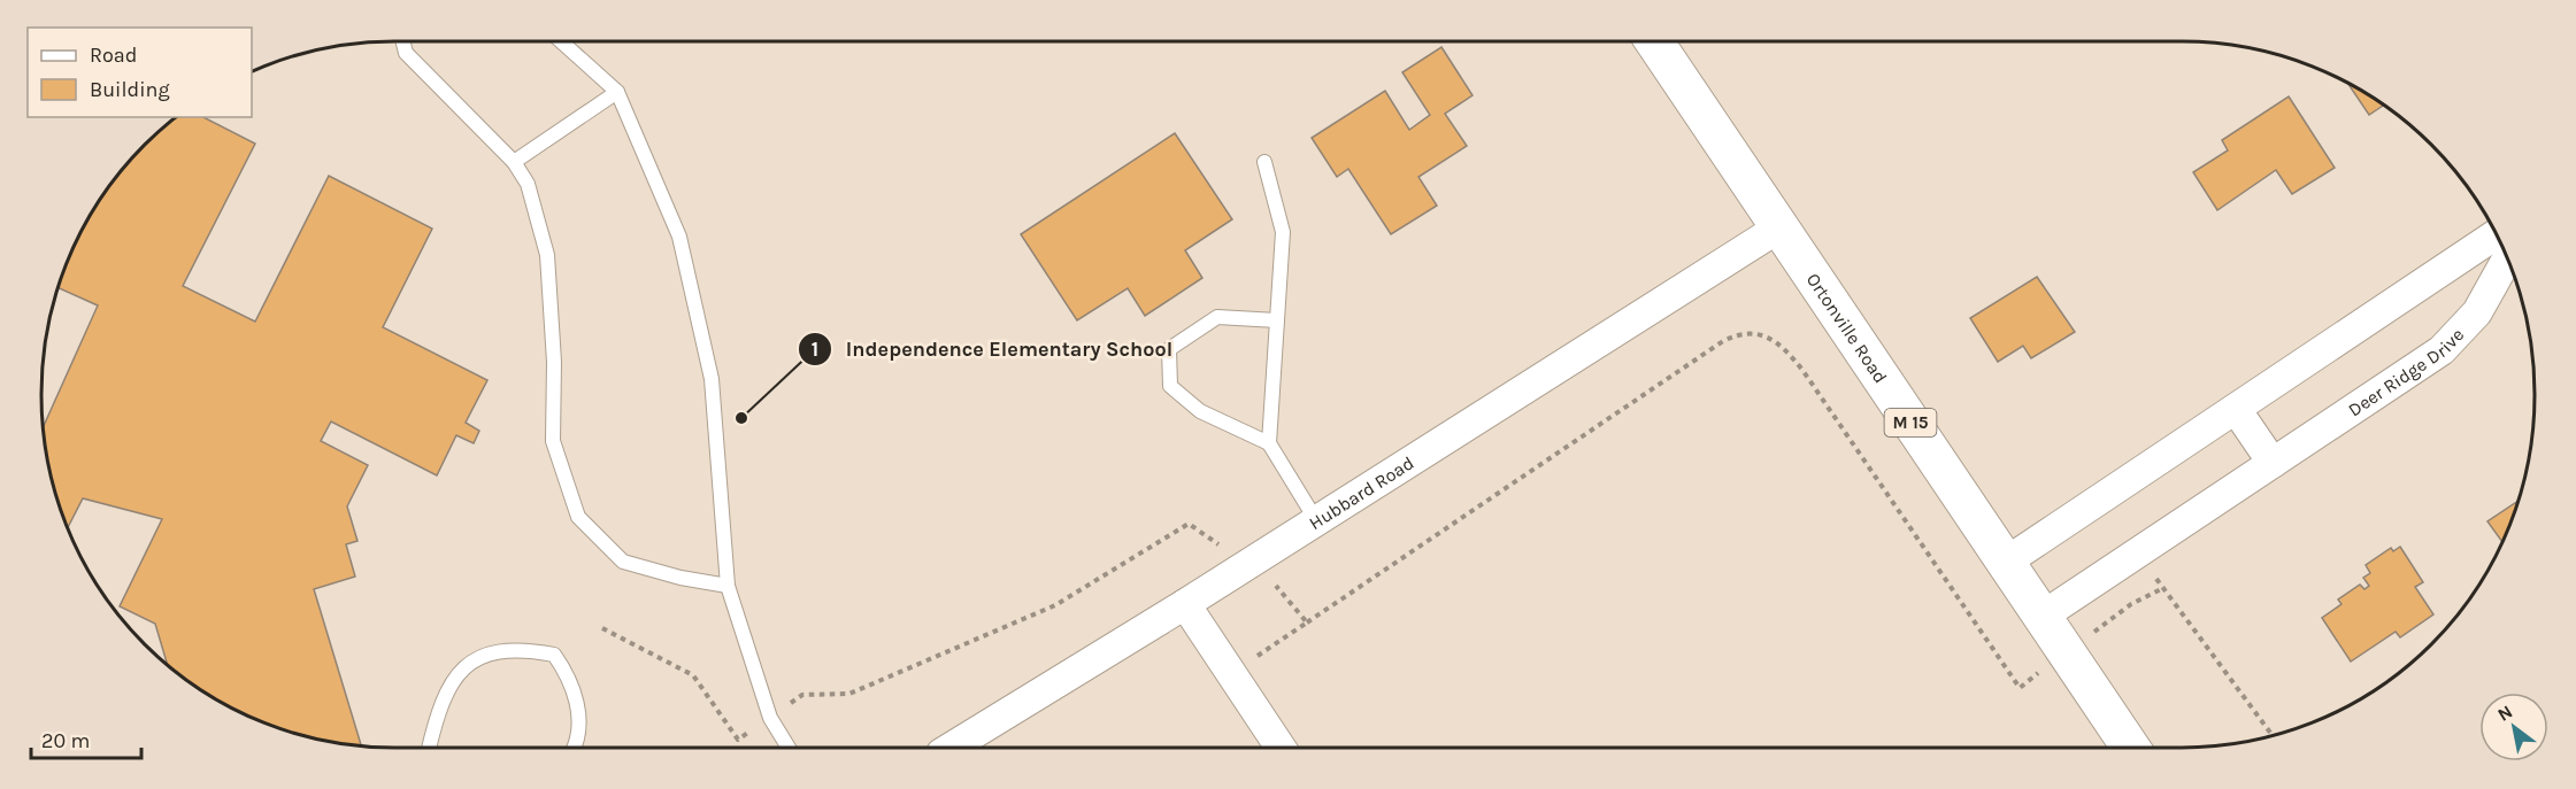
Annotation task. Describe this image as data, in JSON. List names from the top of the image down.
{
  "streets": {
    "main road": ["Ortonville Road", "M 15"],
    "street": ["Deer Ridge Drive", "Hubbard Road"]
  },
  "crossings": [
    ["Ortonville Road", "Deer Ridge Drive"],
    ["Ortonville Road", "Hubbard Road"]
  ],
  "places": ["Independence Elementary School"],
  "legend": ["Road", "Building"],
  "scale_bar": "20 m",
  "north": "top left"
}
